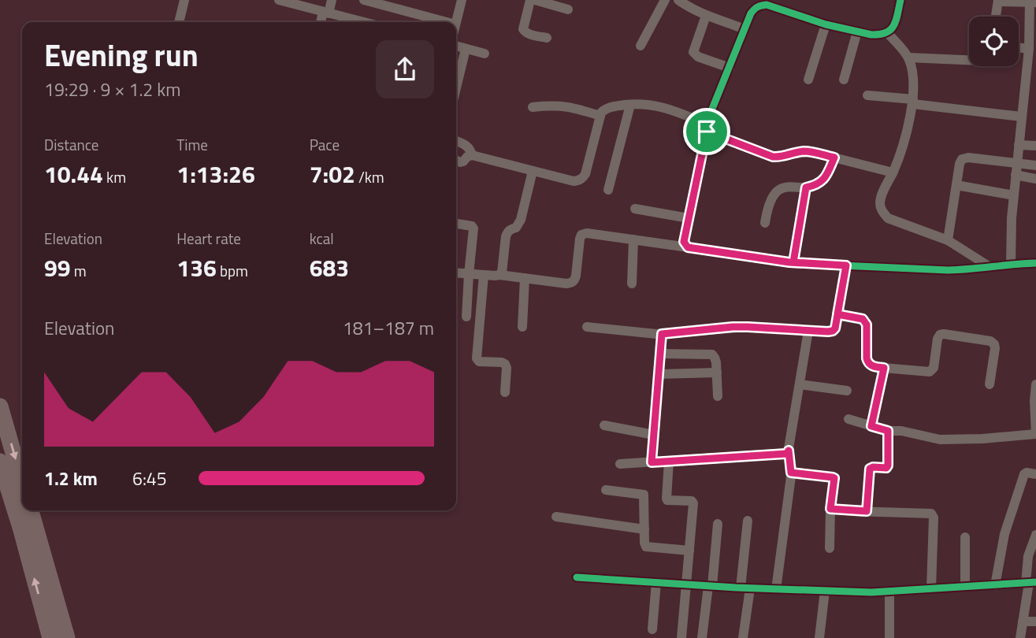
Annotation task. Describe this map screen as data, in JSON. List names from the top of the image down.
{
  "page": {
    "heading": ["Evening run", "19:29 · 9 × 1.2 km"],
    "stats": [
      ["Distance", "10.44 km"],
      ["Time", "1:13:26"],
      ["Pace", "7:02 /km"],
      ["Elevation", "99 m"],
      ["Heart rate", "136 bpm"],
      ["kcal", "683"]
    ],
    "chart": ["Elevation", "181–187 m"],
    "list": [
      {
        "name": "1.2 km",
        "note": "6:45"
      }
    ]
  }
}
